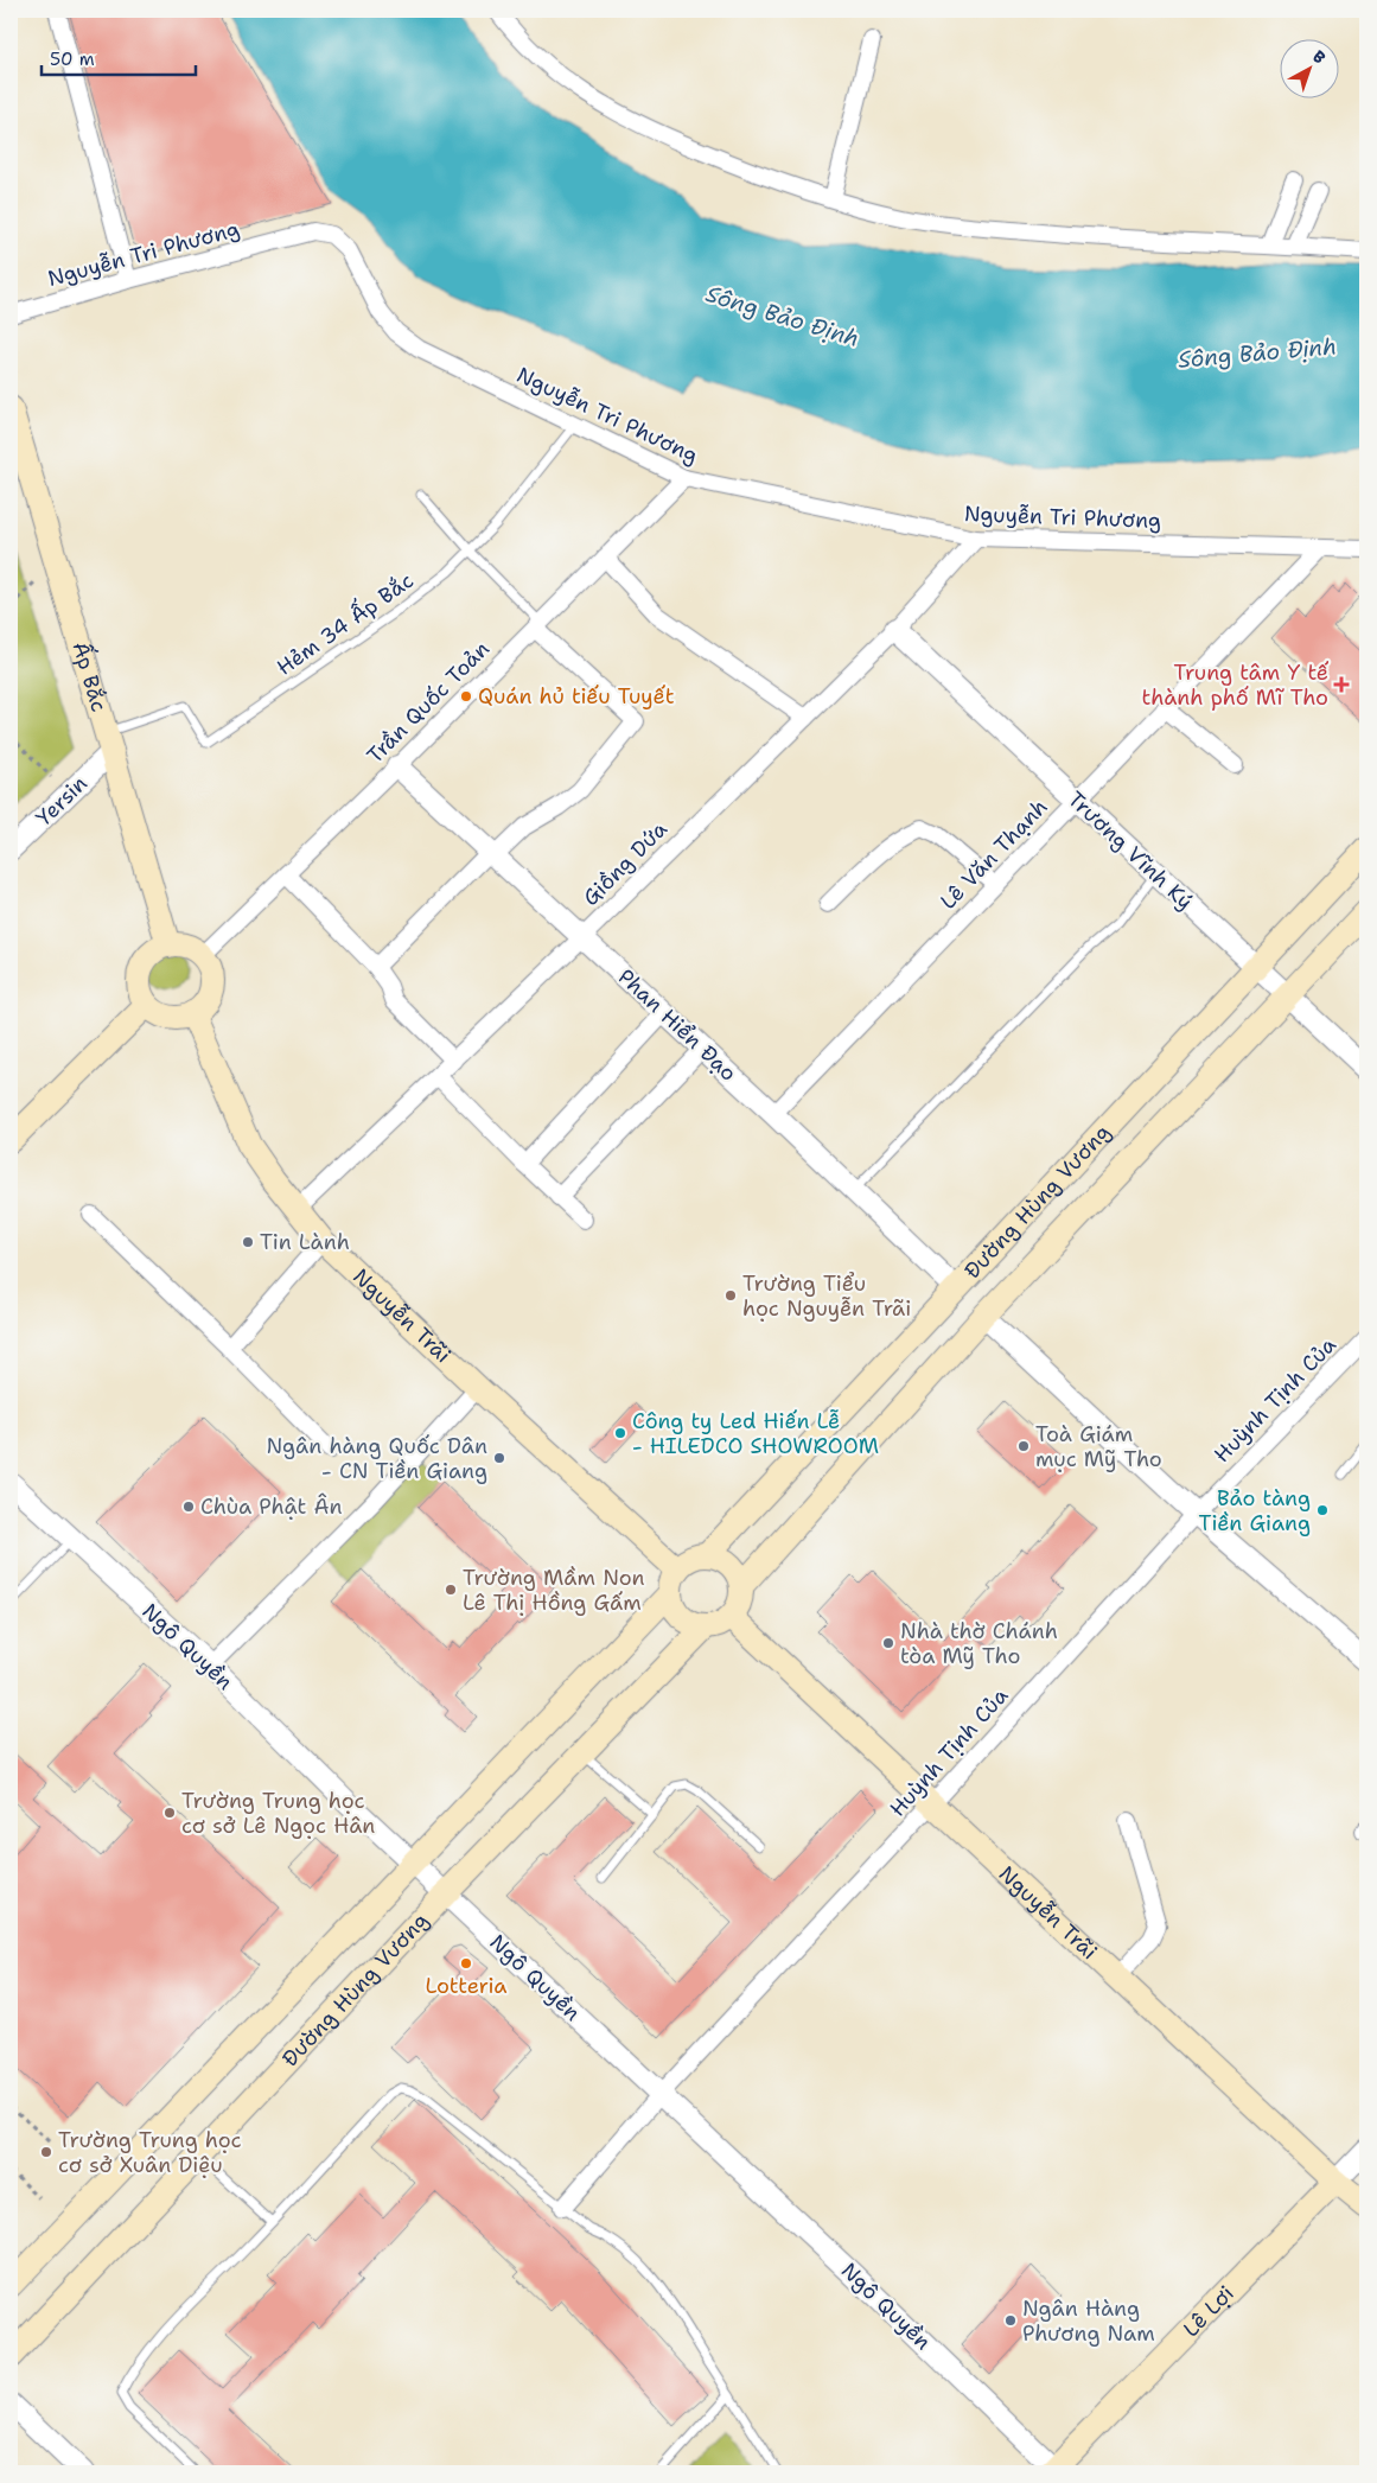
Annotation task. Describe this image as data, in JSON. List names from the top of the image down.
{
  "streets": {
    "main road": [
      "Ấp Bắc",
      "Đường Hùng Vương",
      "Nguyễn Trãi",
      "Lê Lợi"
    ],
    "street": [
      "Nguyễn Tri Phương",
      "Trần Quốc Toản",
      "Yersin",
      "Trương Vĩnh Ký",
      "Lê Văn Thạnh",
      "Giồng Dứa",
      "Phan Hiển Đạo",
      "Huỳnh Tịnh Của",
      "Ngô Quyền"
    ],
    "lane": ["Hẻm 34 Ấp Bắc"]
  },
  "crossings": [
    ["Nguyễn Tri Phương", "Hẻm 34 Ấp Bắc"],
    ["Nguyễn Tri Phương", "Trần Quốc Toản"],
    ["Nguyễn Tri Phương", "Lê Văn Thạnh"],
    ["Nguyễn Tri Phương", "Giồng Dứa"],
    ["Hẻm 34 Ấp Bắc", "Ấp Bắc"],
    ["Hẻm 34 Ấp Bắc", "Yersin"],
    ["Ấp Bắc", "Trần Quốc Toản"],
    ["Ấp Bắc", "Yersin"],
    ["Ấp Bắc", "Nguyễn Trãi"],
    ["Trần Quốc Toản", "Phan Hiển Đạo"],
    ["Trần Quốc Toản", "Nguyễn Trãi"],
    ["Trương Vĩnh Ký", "Lê Văn Thạnh"],
    ["Trương Vĩnh Ký", "Giồng Dứa"],
    ["Trương Vĩnh Ký", "Đường Hùng Vương"],
    ["Lê Văn Thạnh", "Phan Hiển Đạo"],
    ["Giồng Dứa", "Phan Hiển Đạo"],
    ["Giồng Dứa", "Nguyễn Trãi"],
    ["Phan Hiển Đạo", "Đường Hùng Vương"],
    ["Đường Hùng Vương", "Nguyễn Trãi"],
    ["Đường Hùng Vương", "Ngô Quyền"],
    ["Nguyễn Trãi", "Huỳnh Tịnh Của"],
    ["Nguyễn Trãi", "Lê Lợi"],
    ["Huỳnh Tịnh Của", "Ngô Quyền"],
    ["Ngô Quyền", "Lê Lợi"]
  ],
  "water": ["Sông Bảo Định"],
  "places": {
    "health": ["Trung tâm Y tế thành phố Mĩ Tho"],
    "other": [
      "Quán hủ tiếu Tuyết",
      "Tin Lành",
      "Trường Tiểu học Nguyễn Trãi",
      "Công ty Led Hiến Lễ - HILEDCO SHOWROOM",
      "Toà Giám mục Mỹ Tho",
      "Ngân hàng Quốc Dân - CN Tiền Giang",
      "Chùa Phật Ân",
      "Bảo tàng Tiền Giang",
      "Trường Mầm Non Lê Thị Hồng Gấm",
      "Nhà thờ Chánh tòa Mỹ Tho",
      "Trường Trung học cơ sở Lê Ngọc Hân",
      "Lotteria",
      "Trường Trung học cơ sở Xuân Diệu",
      "Ngân Hàng Phương Nam"
    ]
  },
  "scale_bar": "50 m",
  "north": "top right"
}
